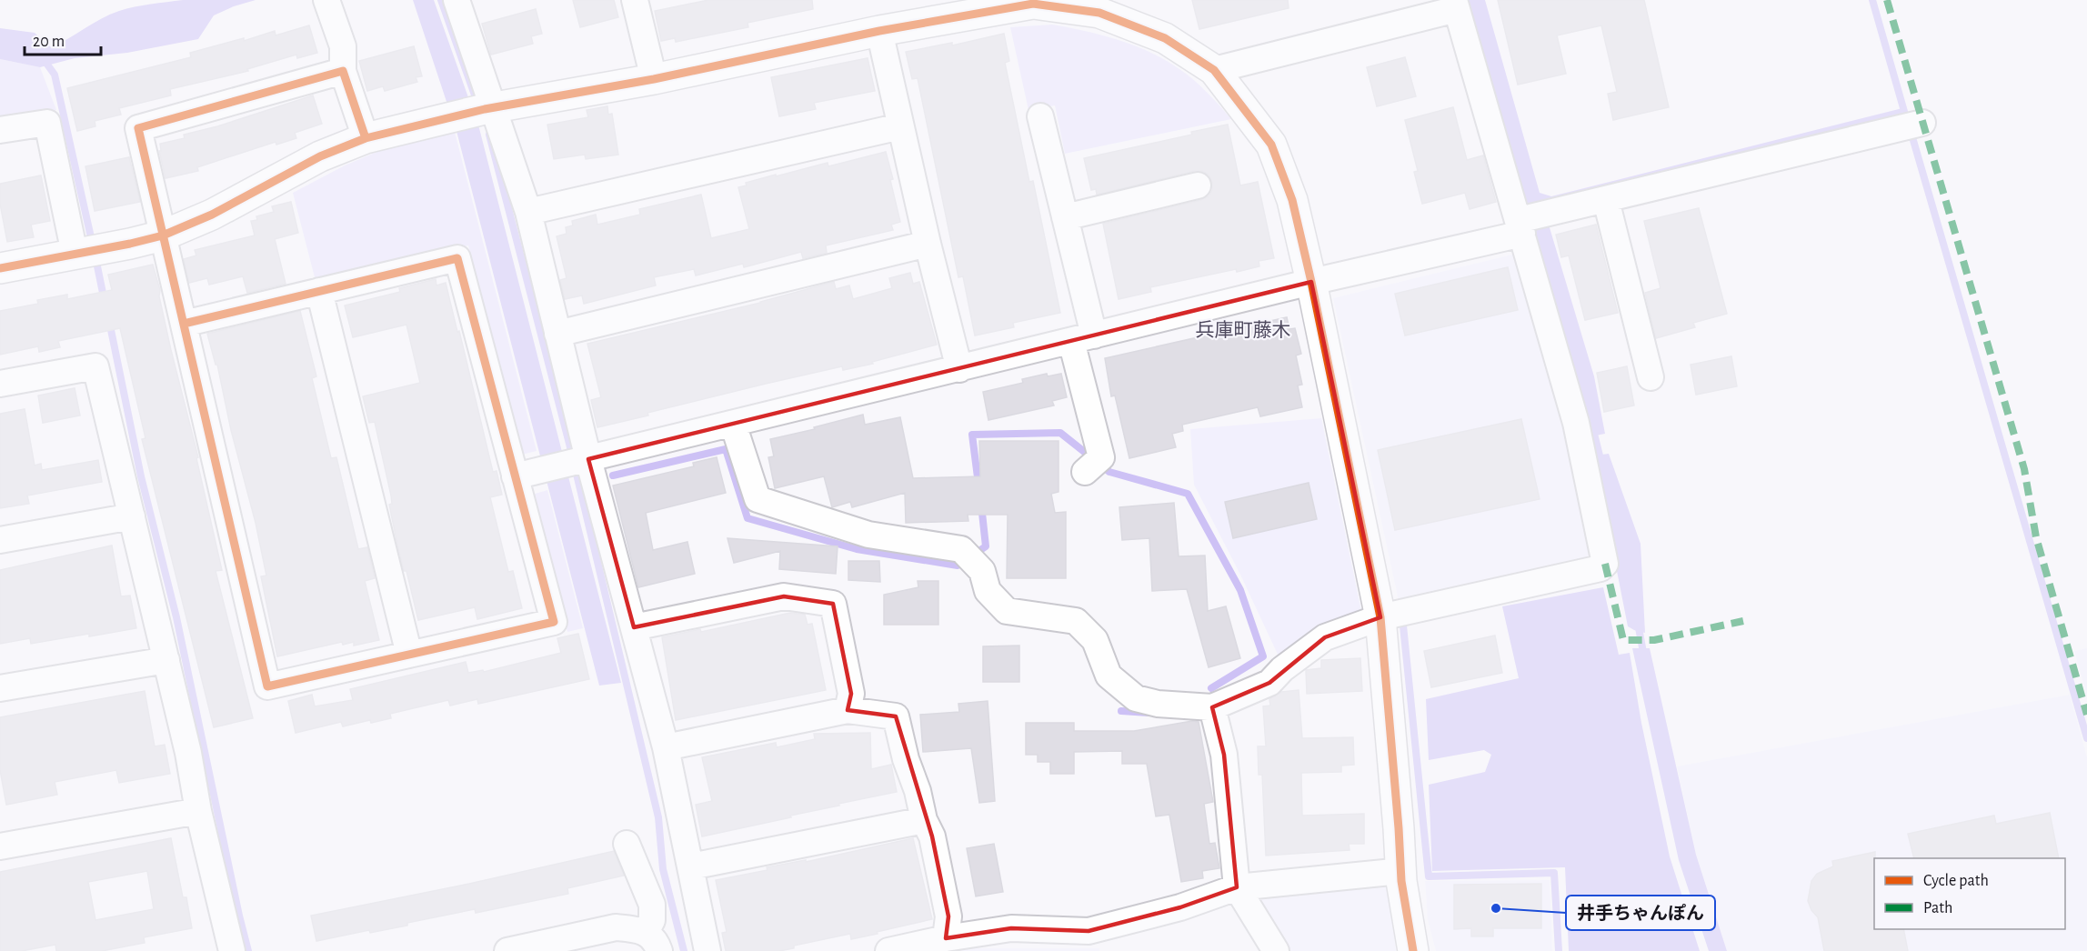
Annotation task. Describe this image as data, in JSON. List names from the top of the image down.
{
  "districts": ["兵庫町藤木"],
  "places": ["井手ちゃんぽん"],
  "legend": ["Cycle path", "Path"],
  "scale_bar": "20 m"
}
